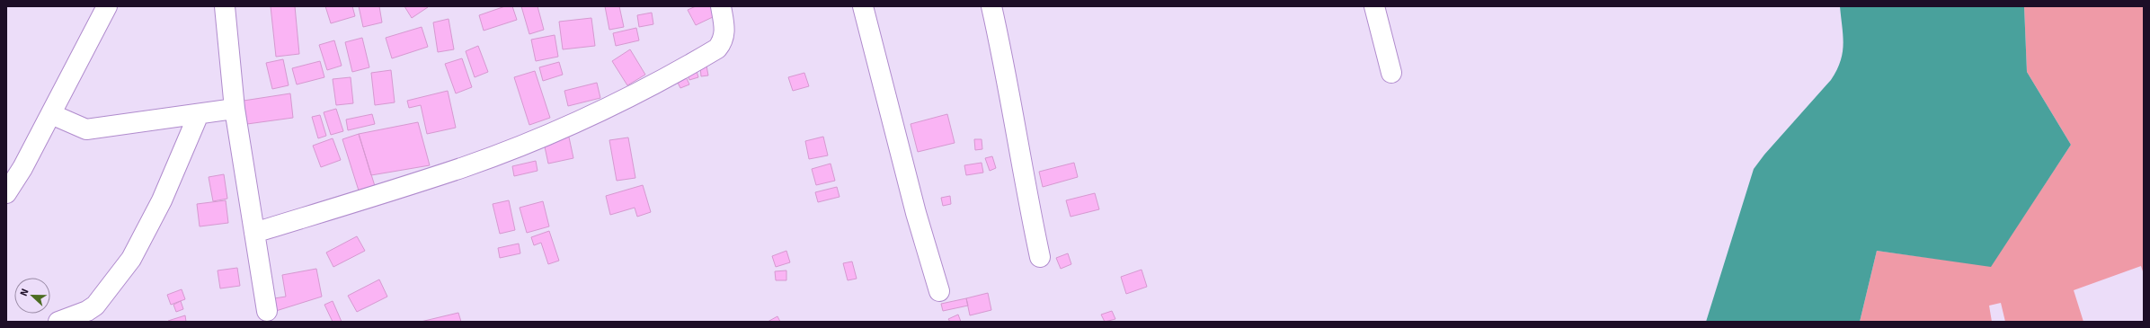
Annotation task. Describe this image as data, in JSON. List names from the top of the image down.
{
  "north": "left"
}
